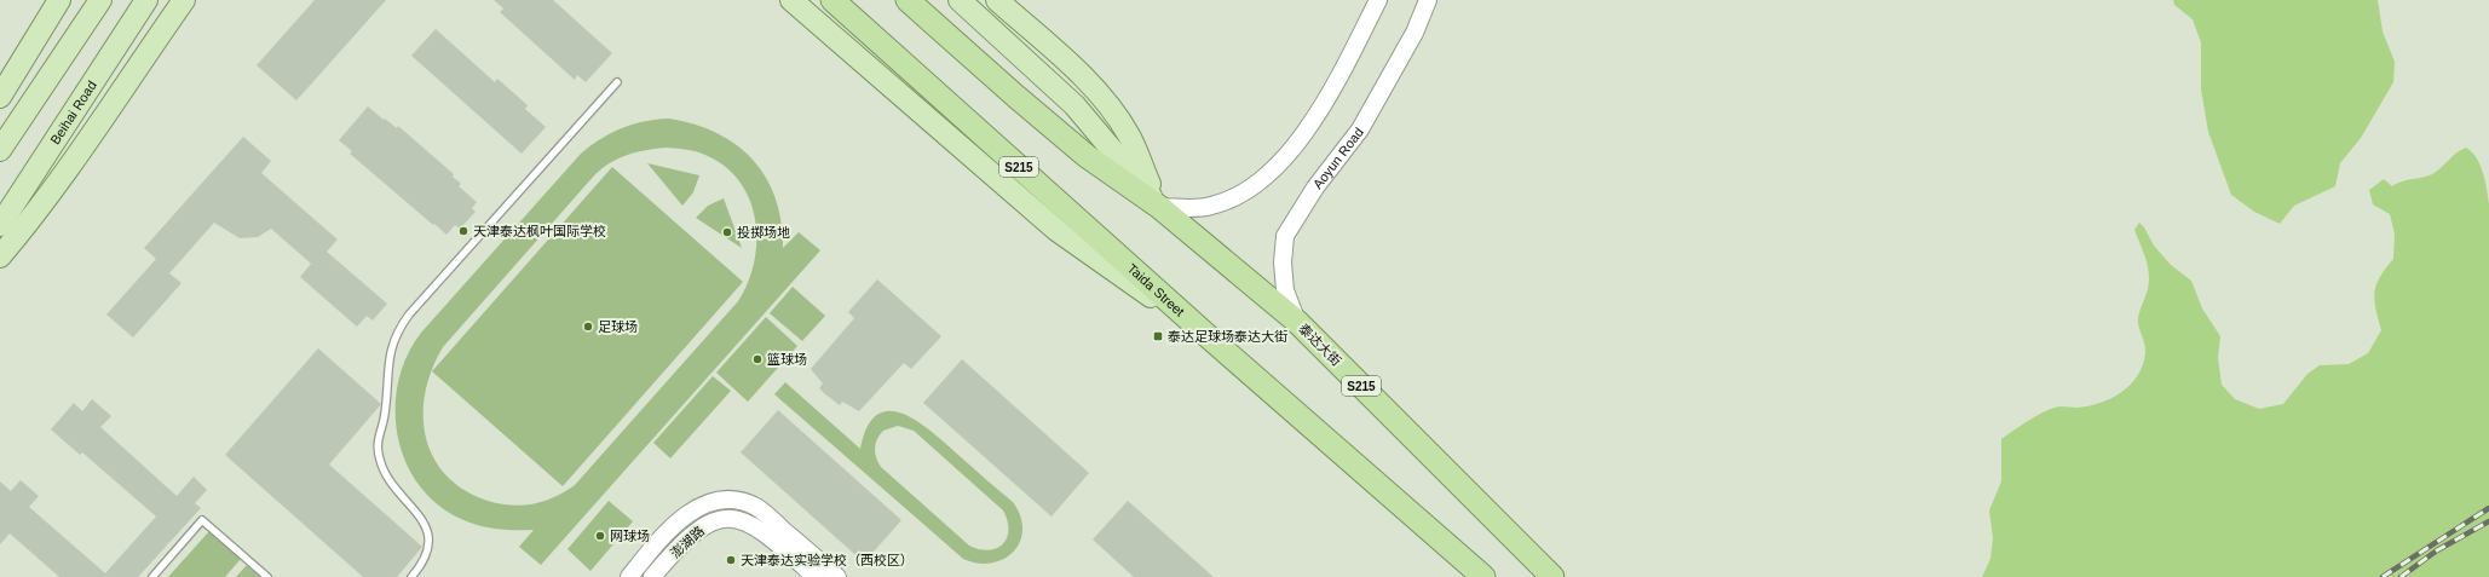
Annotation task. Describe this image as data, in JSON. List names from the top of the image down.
{
  "streets": {
    "highway": ["S215", "Taida Street", "泰达大街"],
    "main road": ["Beihai Road"],
    "street": ["Aoyun Road", "澎湖路"]
  },
  "crossings": [
    ["Aoyun Road", "泰达大街"],
    ["S215", "泰达大街"]
  ],
  "places": {
    "other": [
      "天津泰达枫叶国际学校",
      "投掷场地",
      "足球场",
      "篮球场",
      "网球场",
      "天津泰达实验学校（西校区）"
    ],
    "transit": ["泰达足球场泰达大街"]
  }
}
